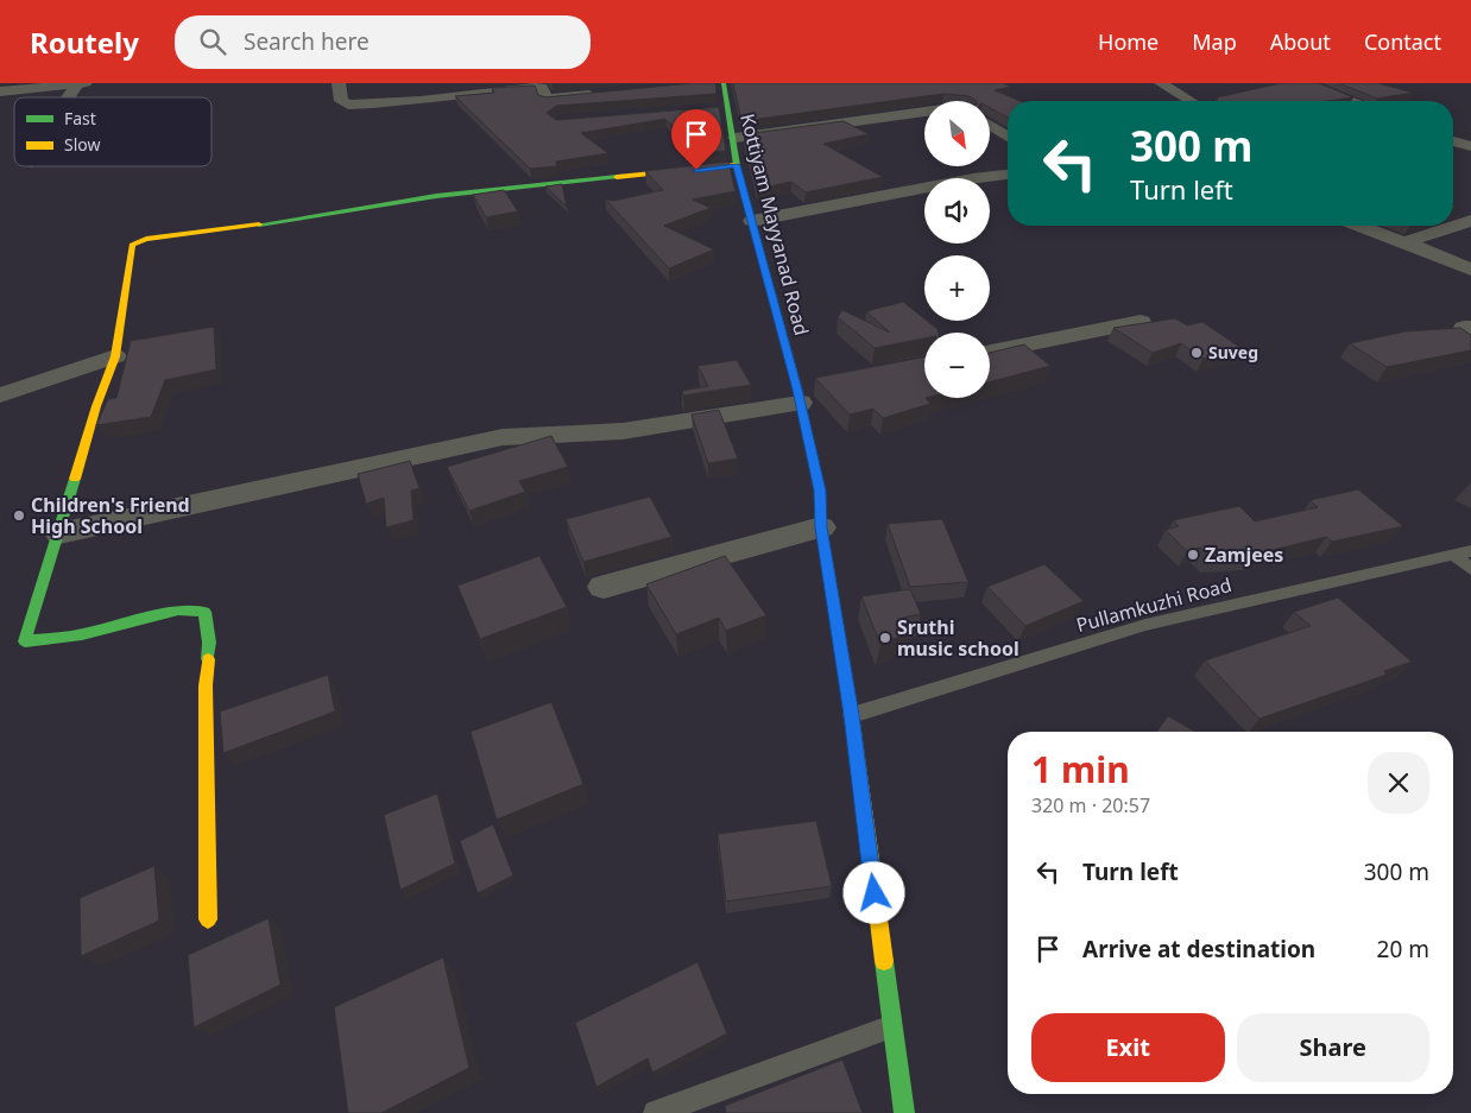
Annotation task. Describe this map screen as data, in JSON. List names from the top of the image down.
{
  "streets": {
    "street": ["Kottiyam Mayyanad Road"],
    "lane": ["Pullamkuzhi Road"]
  },
  "crossings": [
    ["Kottiyam Mayyanad Road", "Pullamkuzhi Road"]
  ],
  "places": [
    "Suveg",
    "Children's Friend High School",
    "Zamjees",
    "Sruthi music school"
  ],
  "legend": ["Fast", "Slow"],
  "north": "bottom right",
  "page": {
    "header": "Routely",
    "search": "Search here",
    "nav": [
      "Home",
      "Map",
      "About",
      "Contact"
    ],
    "map_buttons": ["+", "−"],
    "turn": ["300 m", "Turn left"],
    "heading": ["1 min", "320 m · 20:57"],
    "list": [
      {
        "name": "Turn left",
        "value": "300 m"
      },
      {
        "name": "Arrive at destination",
        "value": "20 m"
      }
    ],
    "buttons": ["Exit", "Share"]
  }
}
